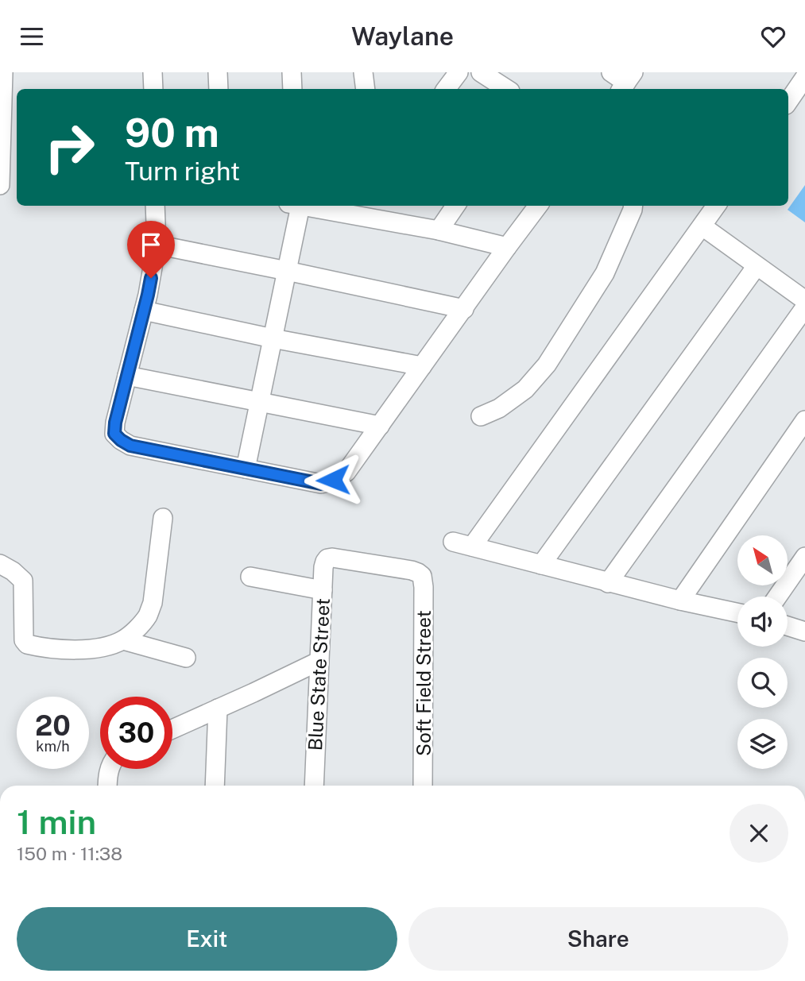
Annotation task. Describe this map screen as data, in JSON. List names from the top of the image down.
{
  "streets": {
    "street": ["Blue State Street", "Soft Field Street"]
  },
  "crossings": [
    ["Blue State Street", "Soft Field Street"]
  ],
  "north": "top left",
  "page": {
    "header": "Waylane",
    "turn": ["90 m", "Turn right"],
    "speed": "20 km/h",
    "limit": "30",
    "heading": ["1 min", "150 m · 11:38"],
    "buttons": ["Exit", "Share"]
  }
}
